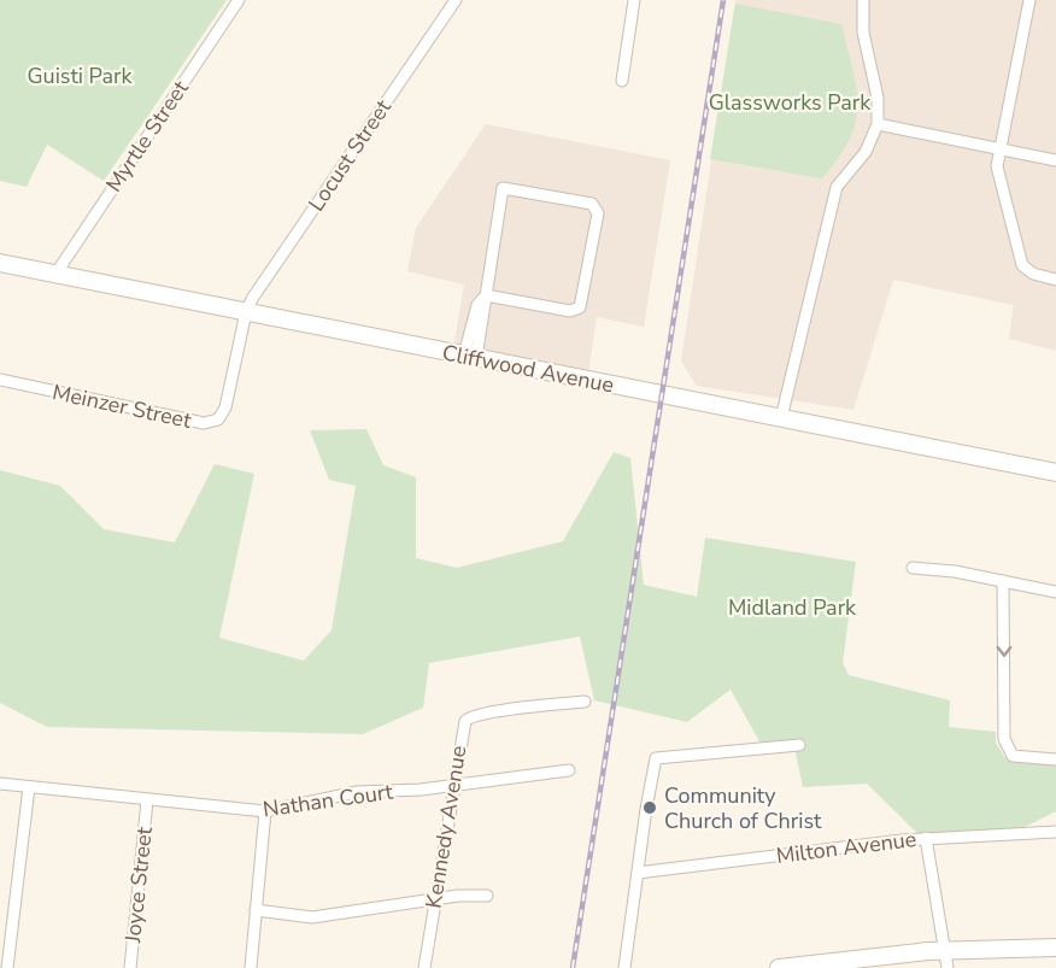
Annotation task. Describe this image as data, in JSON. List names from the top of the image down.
{
  "streets": {
    "main road": ["Cliffwood Avenue"],
    "street": [
      "Myrtle Street",
      "Locust Street",
      "Meinzer Street",
      "Nathan Court",
      "Kennedy Avenue",
      "Milton Avenue",
      "Joyce Street"
    ]
  },
  "crossings": [
    ["Myrtle Street", "Cliffwood Avenue"],
    ["Locust Street", "Cliffwood Avenue"],
    ["Locust Street", "Meinzer Street"],
    ["Cliffwood Avenue", "Meinzer Street"],
    ["Nathan Court", "Kennedy Avenue"],
    ["Nathan Court", "Joyce Street"]
  ],
  "parks": ["Guisti Park", "Glassworks Park", "Midland Park"],
  "places": ["Community Church of Christ"]
}
